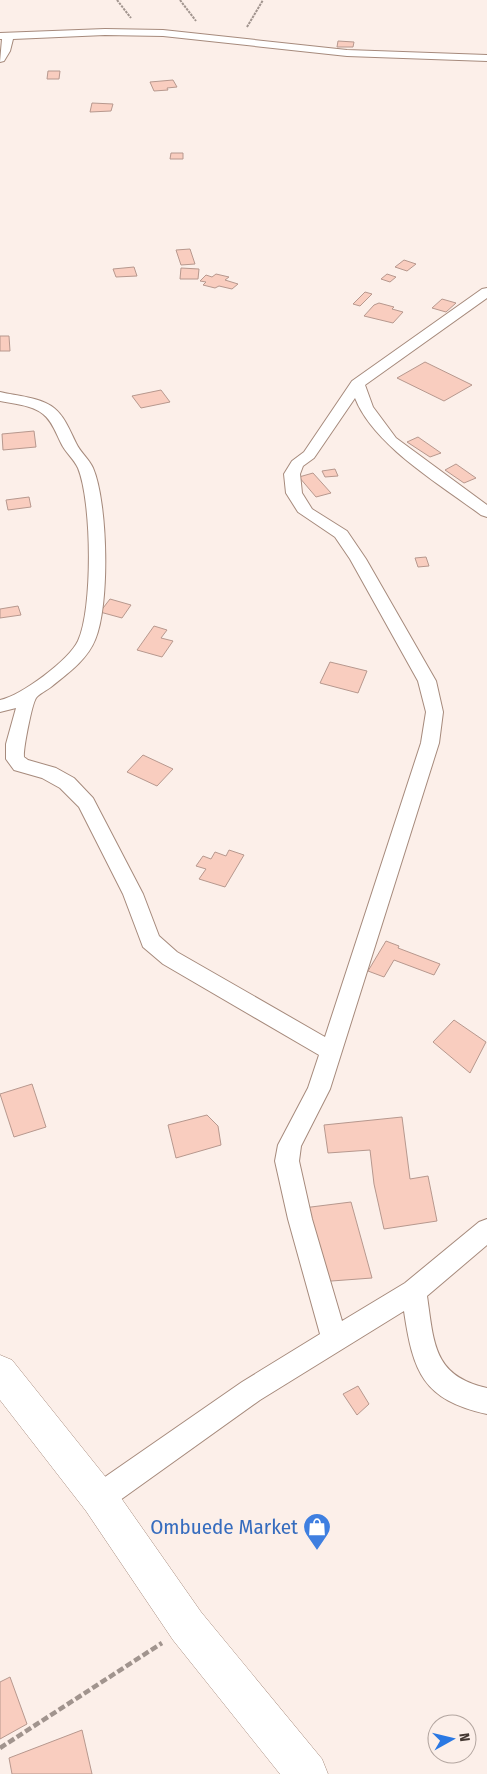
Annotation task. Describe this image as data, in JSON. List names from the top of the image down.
{
  "places": {
    "shop": ["Ombuede Market"]
  },
  "north": "right"
}
